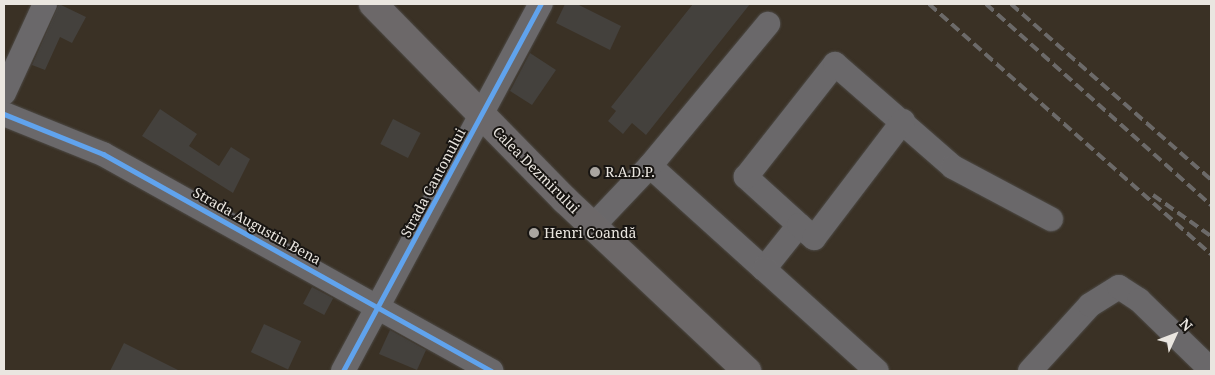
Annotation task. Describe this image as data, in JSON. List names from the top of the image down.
{
  "streets": {
    "main road": ["Calea Dezmirului"],
    "street": ["Strada Cantonului", "Strada Augustin Bena"]
  },
  "crossings": [
    ["Calea Dezmirului", "Strada Cantonului"],
    ["Strada Cantonului", "Strada Augustin Bena"]
  ],
  "places": ["R.A.D.P.", "Henri Coandă"],
  "north": "top right"
}
